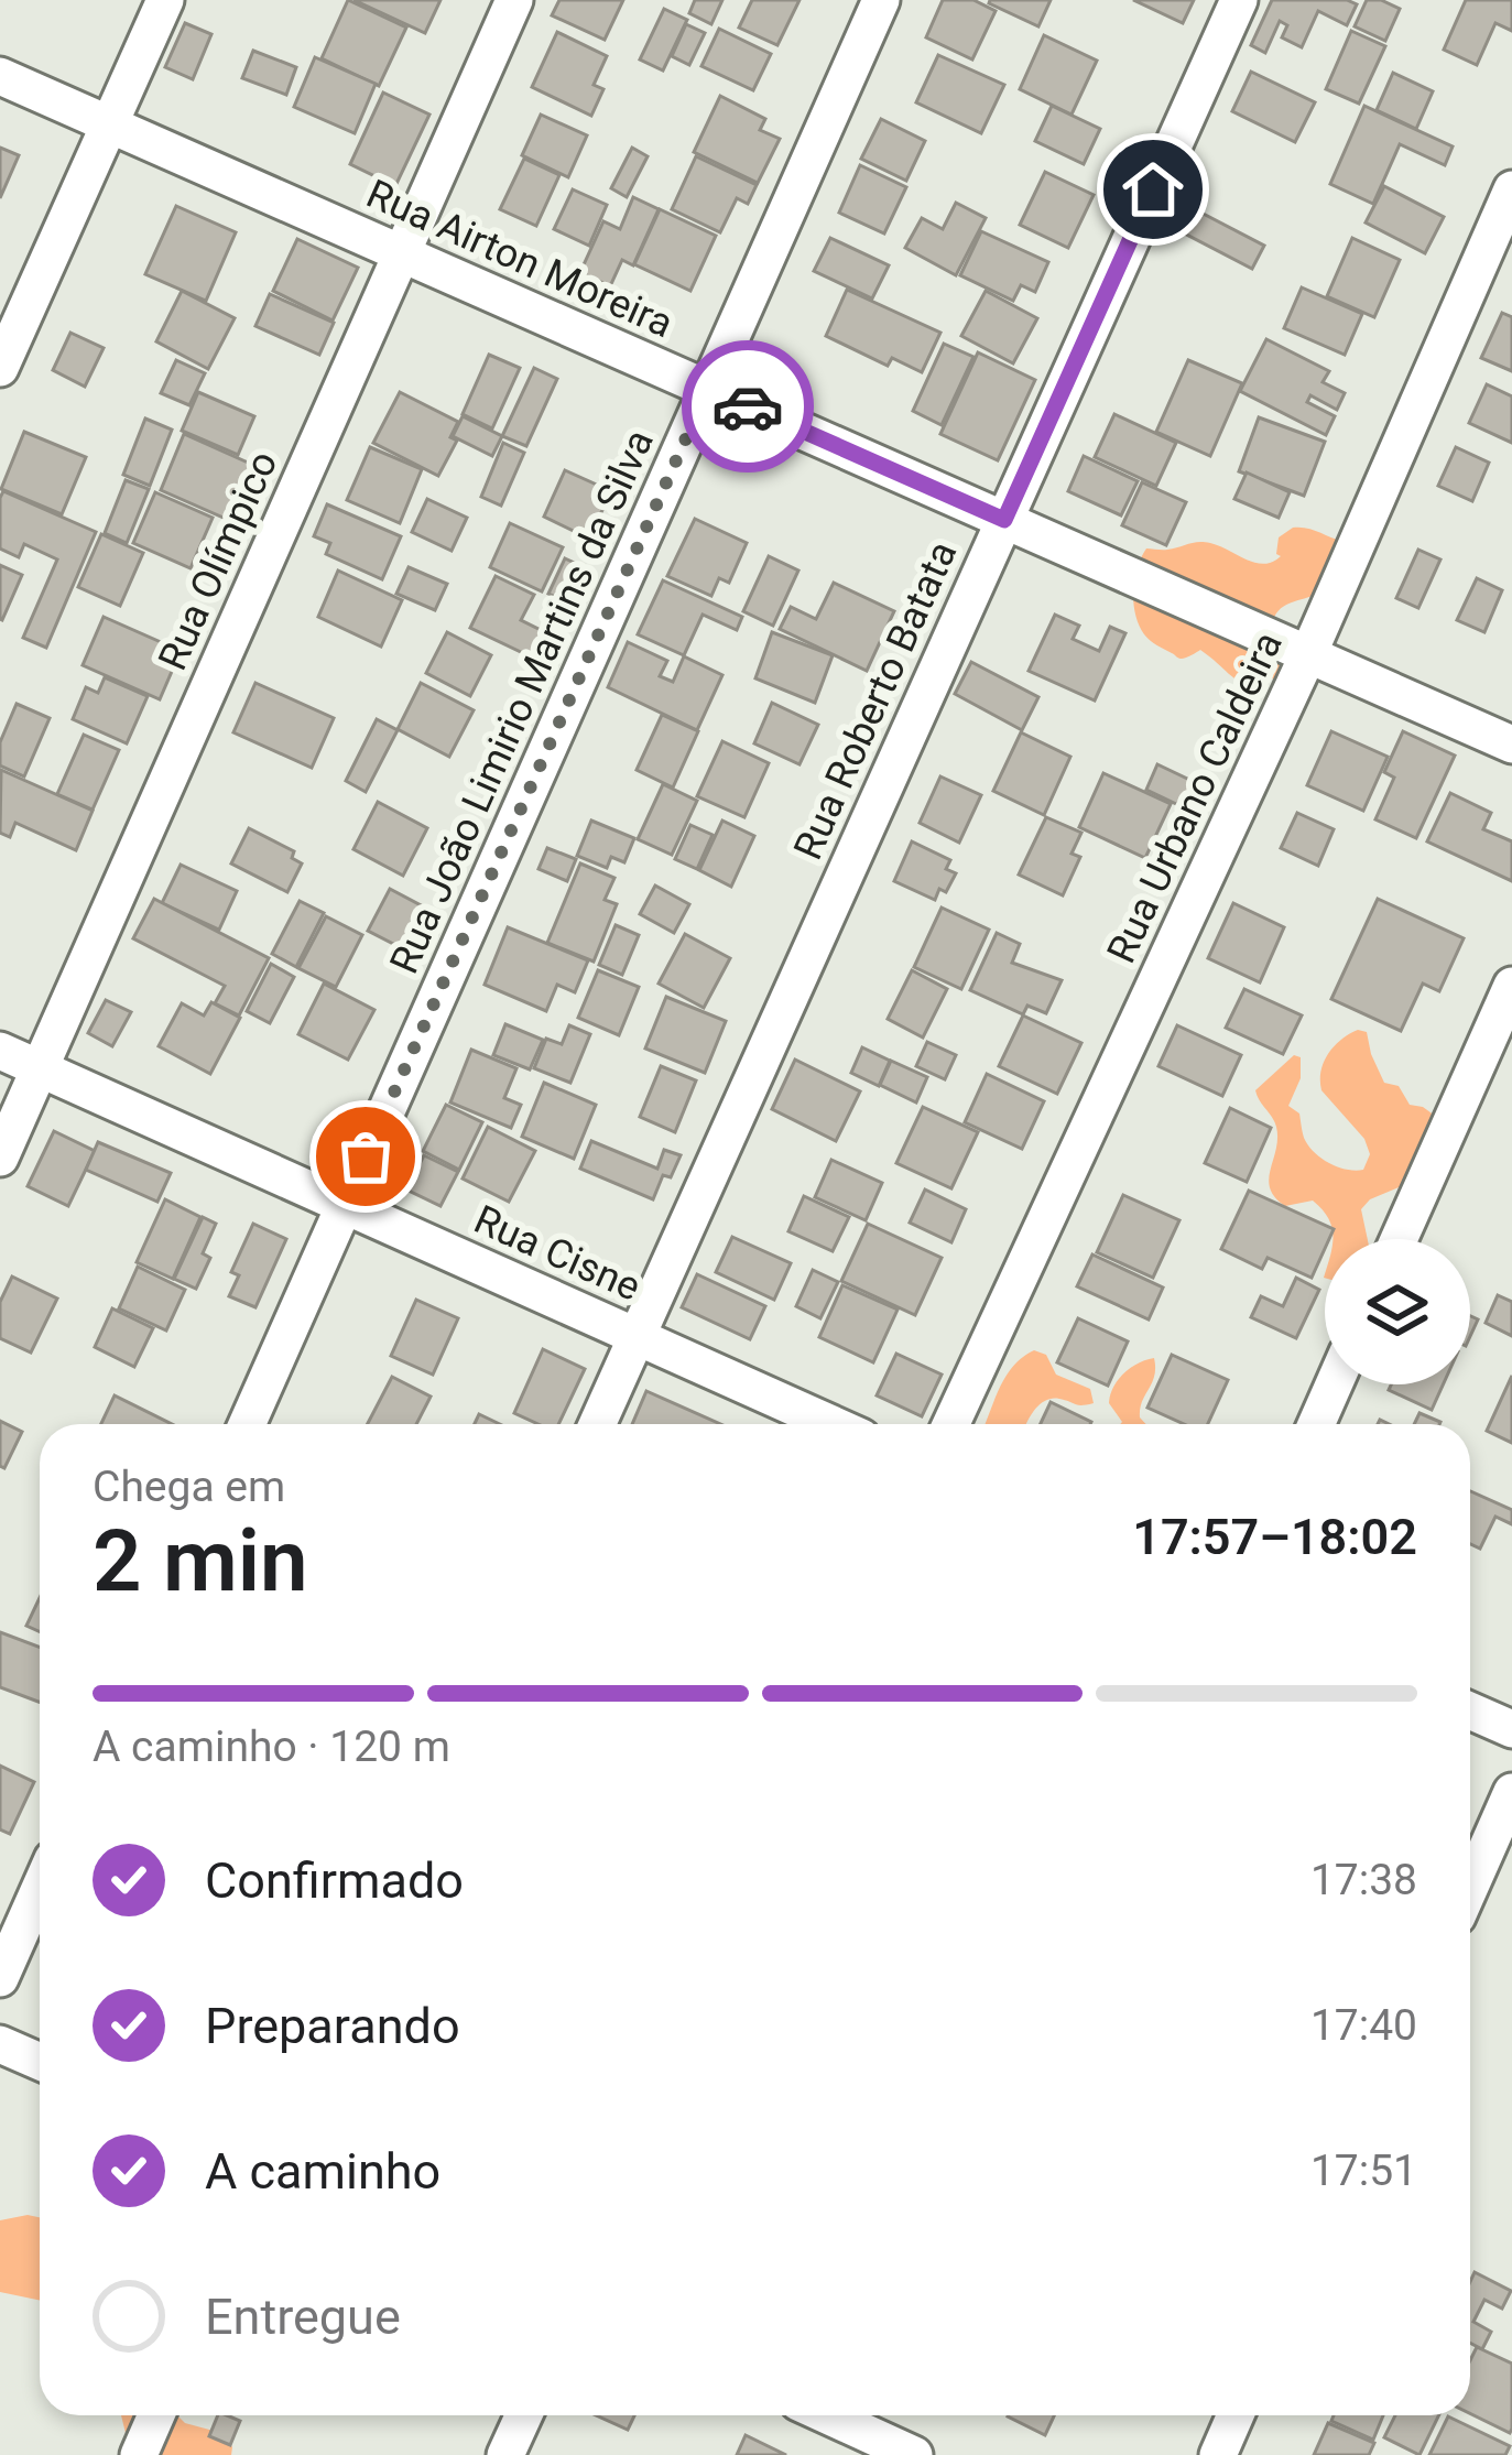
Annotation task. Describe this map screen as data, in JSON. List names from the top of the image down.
{
  "streets": {
    "street": [
      "Rua Airton Moreira",
      "Rua Olímpico",
      "Rua Roberto Batata",
      "Rua João Limirio Martins da Silva",
      "Rua Urbano Caldeira",
      "Rua Cisne"
    ]
  },
  "crossings": [
    ["Rua Airton Moreira", "Rua Olímpico"],
    ["Rua Airton Moreira", "Rua Roberto Batata"],
    ["Rua Airton Moreira", "Rua João Limirio Martins da Silva"],
    ["Rua Airton Moreira", "Rua Urbano Caldeira"],
    ["Rua Olímpico", "Rua Cisne"],
    ["Rua Roberto Batata", "Rua Cisne"],
    ["Rua João Limirio Martins da Silva", "Rua Cisne"]
  ],
  "page": {
    "heading": ["2 min", "Chega em", "17:57–18:02"],
    "bar": "A caminho · 120 m",
    "list": [
      ["Confirmado", "17:38"],
      ["Preparando", "17:40"],
      ["A caminho", "17:51"],
      "Entregue"
    ]
  }
}
